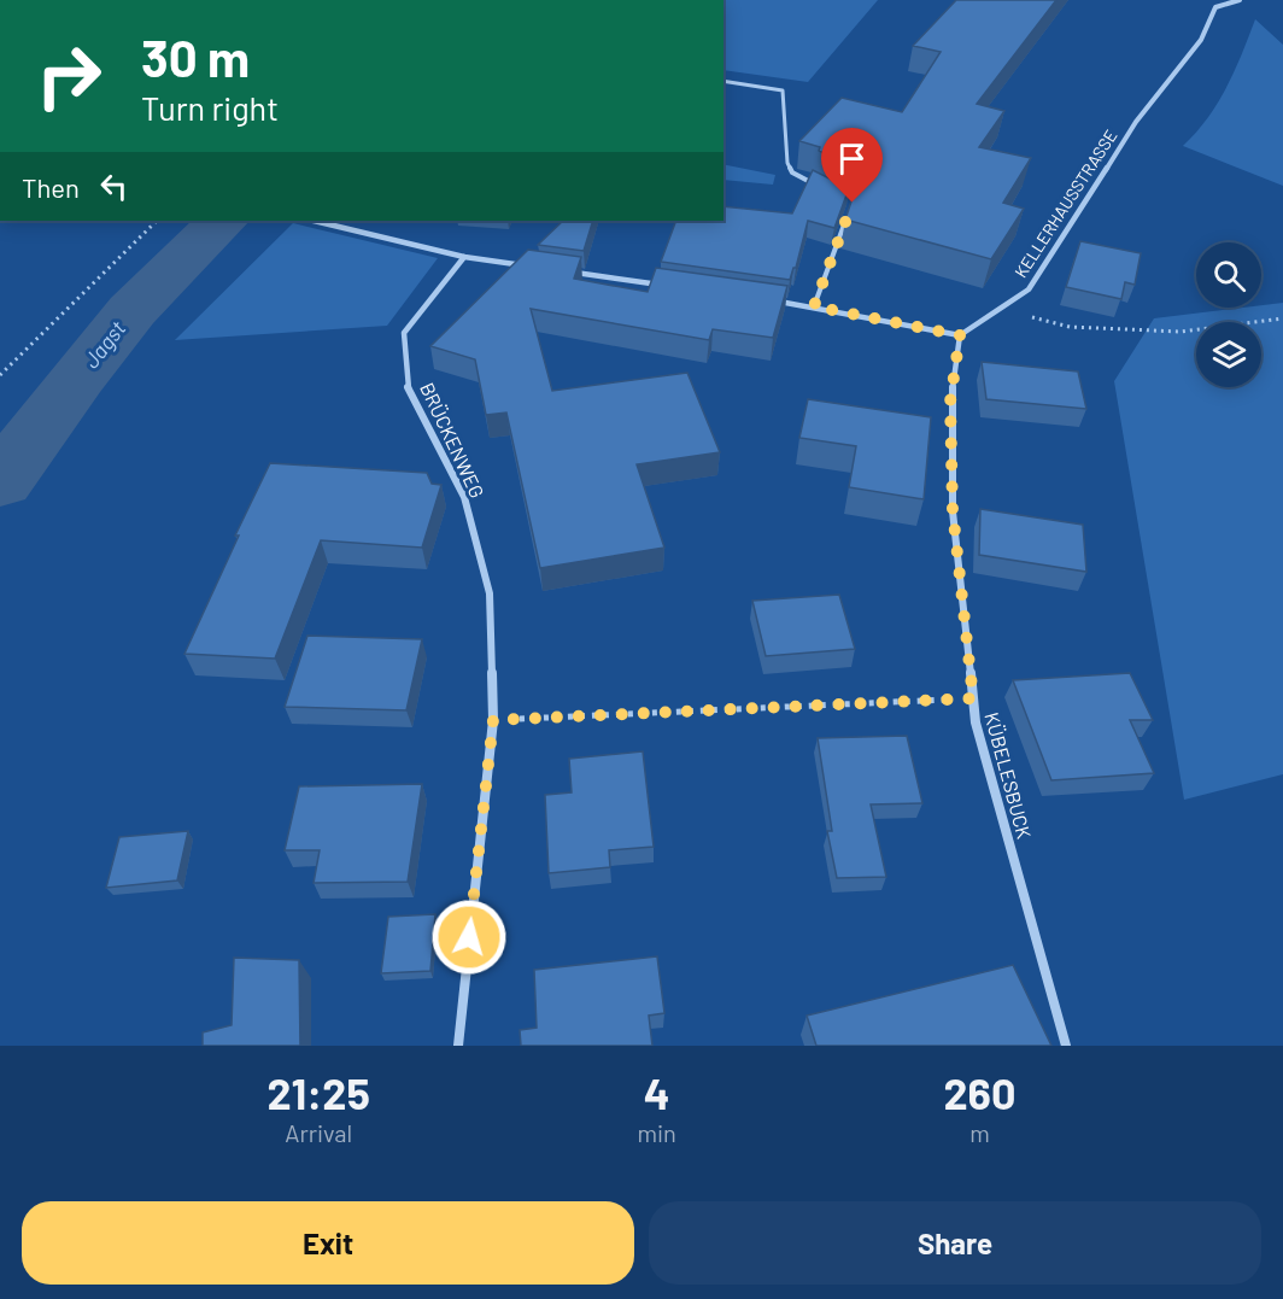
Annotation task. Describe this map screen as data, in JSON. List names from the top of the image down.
{
  "streets": {
    "street": ["KELLERHAUSSTRASSE", "BRÜCKENWEG", "KÜBELESBUCK"]
  },
  "crossings": [
    ["KELLERHAUSSTRASSE", "KÜBELESBUCK"]
  ],
  "water": ["Jagst"],
  "page": {
    "turn": ["30 m", "Turn right"],
    "then": "Then",
    "eta": [
      "21:25",
      "Arrival",
      "4",
      "min",
      "260",
      "m"
    ],
    "buttons": ["Exit", "Share"]
  }
}
